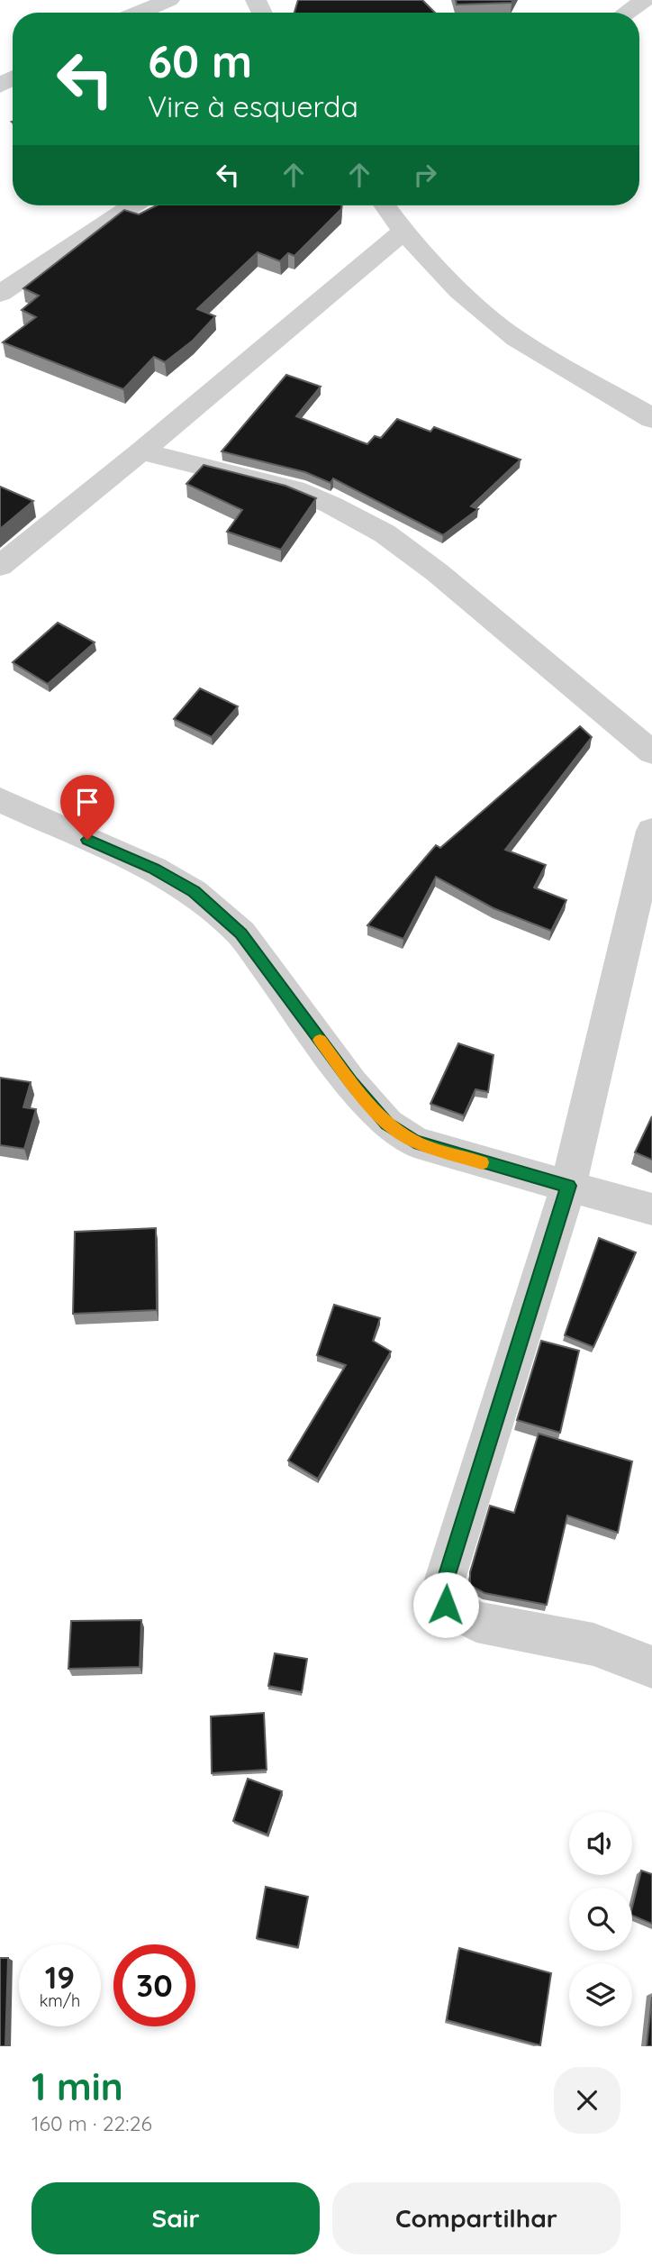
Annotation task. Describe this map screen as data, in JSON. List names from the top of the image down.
{
  "page": {
    "turn": ["60 m", "Vire à esquerda"],
    "speed": "19 km/h",
    "limit": "30",
    "heading": ["1 min", "160 m · 22:26"],
    "buttons": ["Sair", "Compartilhar"]
  }
}
